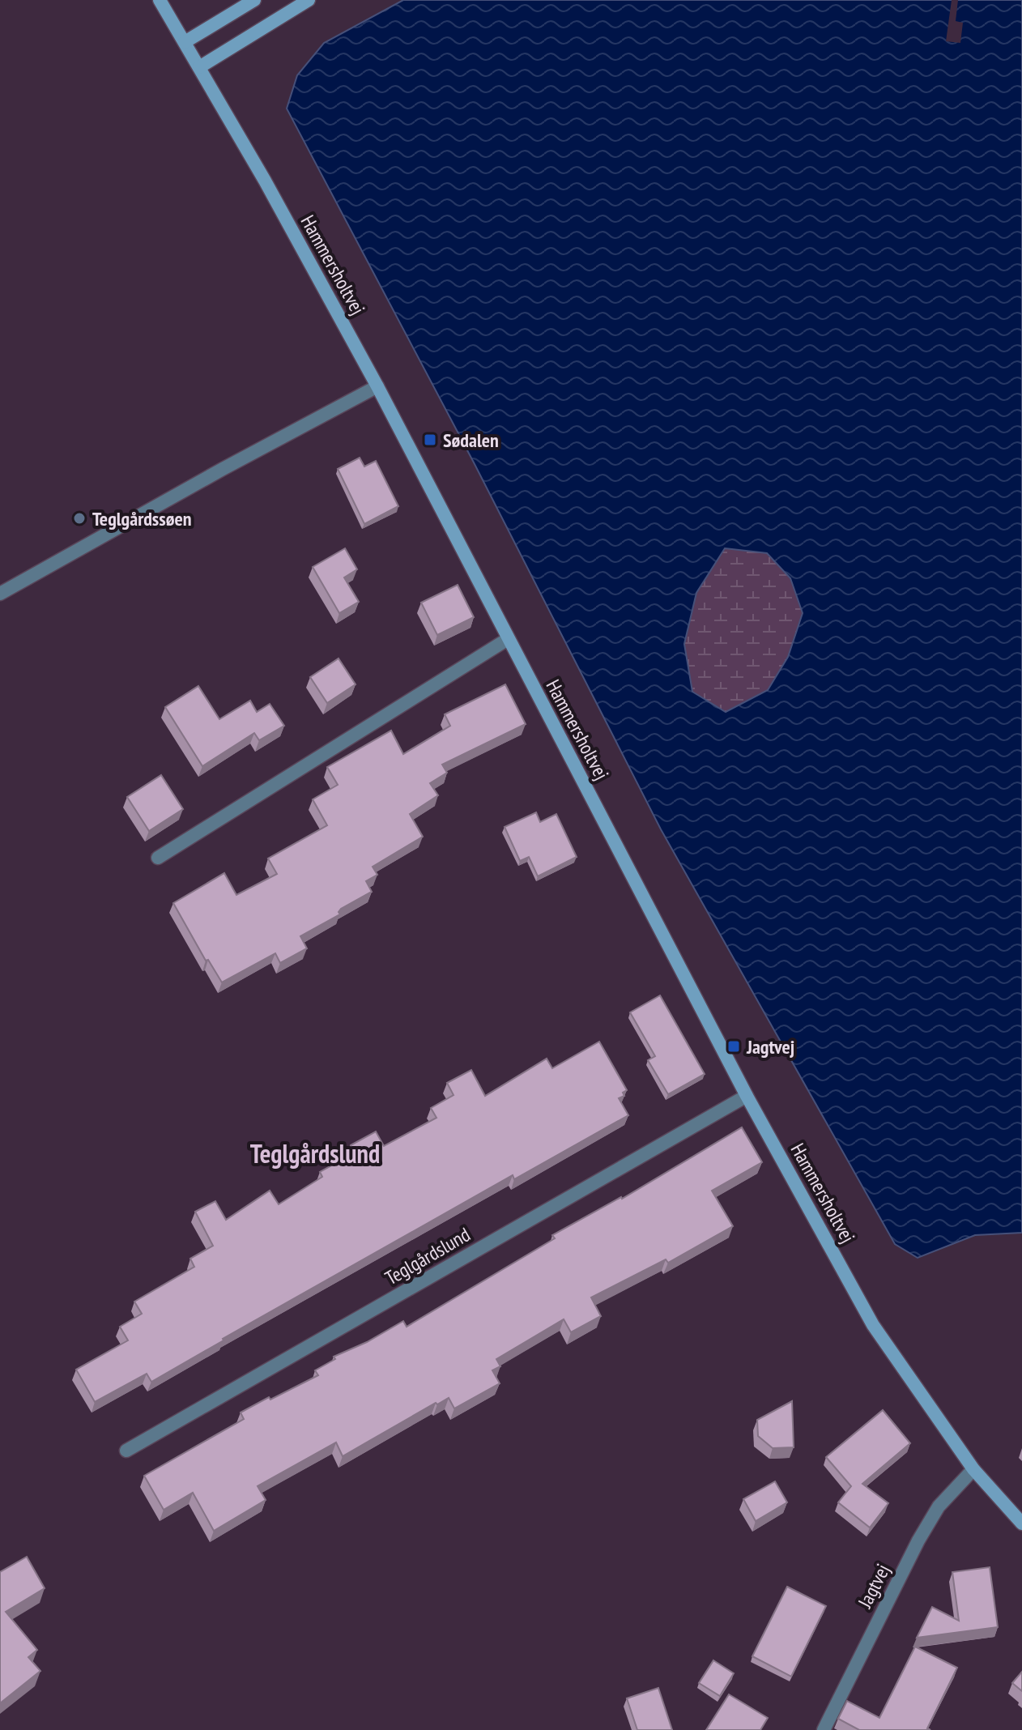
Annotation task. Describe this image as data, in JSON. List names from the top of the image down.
{
  "streets": {
    "street": ["Hammersholtvej", "Teglgårdslund", "Jagtvej"]
  },
  "crossings": [
    ["Hammersholtvej", "Teglgårdslund"],
    ["Hammersholtvej", "Jagtvej"]
  ],
  "districts": ["Teglgårdslund"],
  "places": {
    "transit": ["Sødalen", "Jagtvej"],
    "other": ["Teglgårdssøen"]
  }
}
